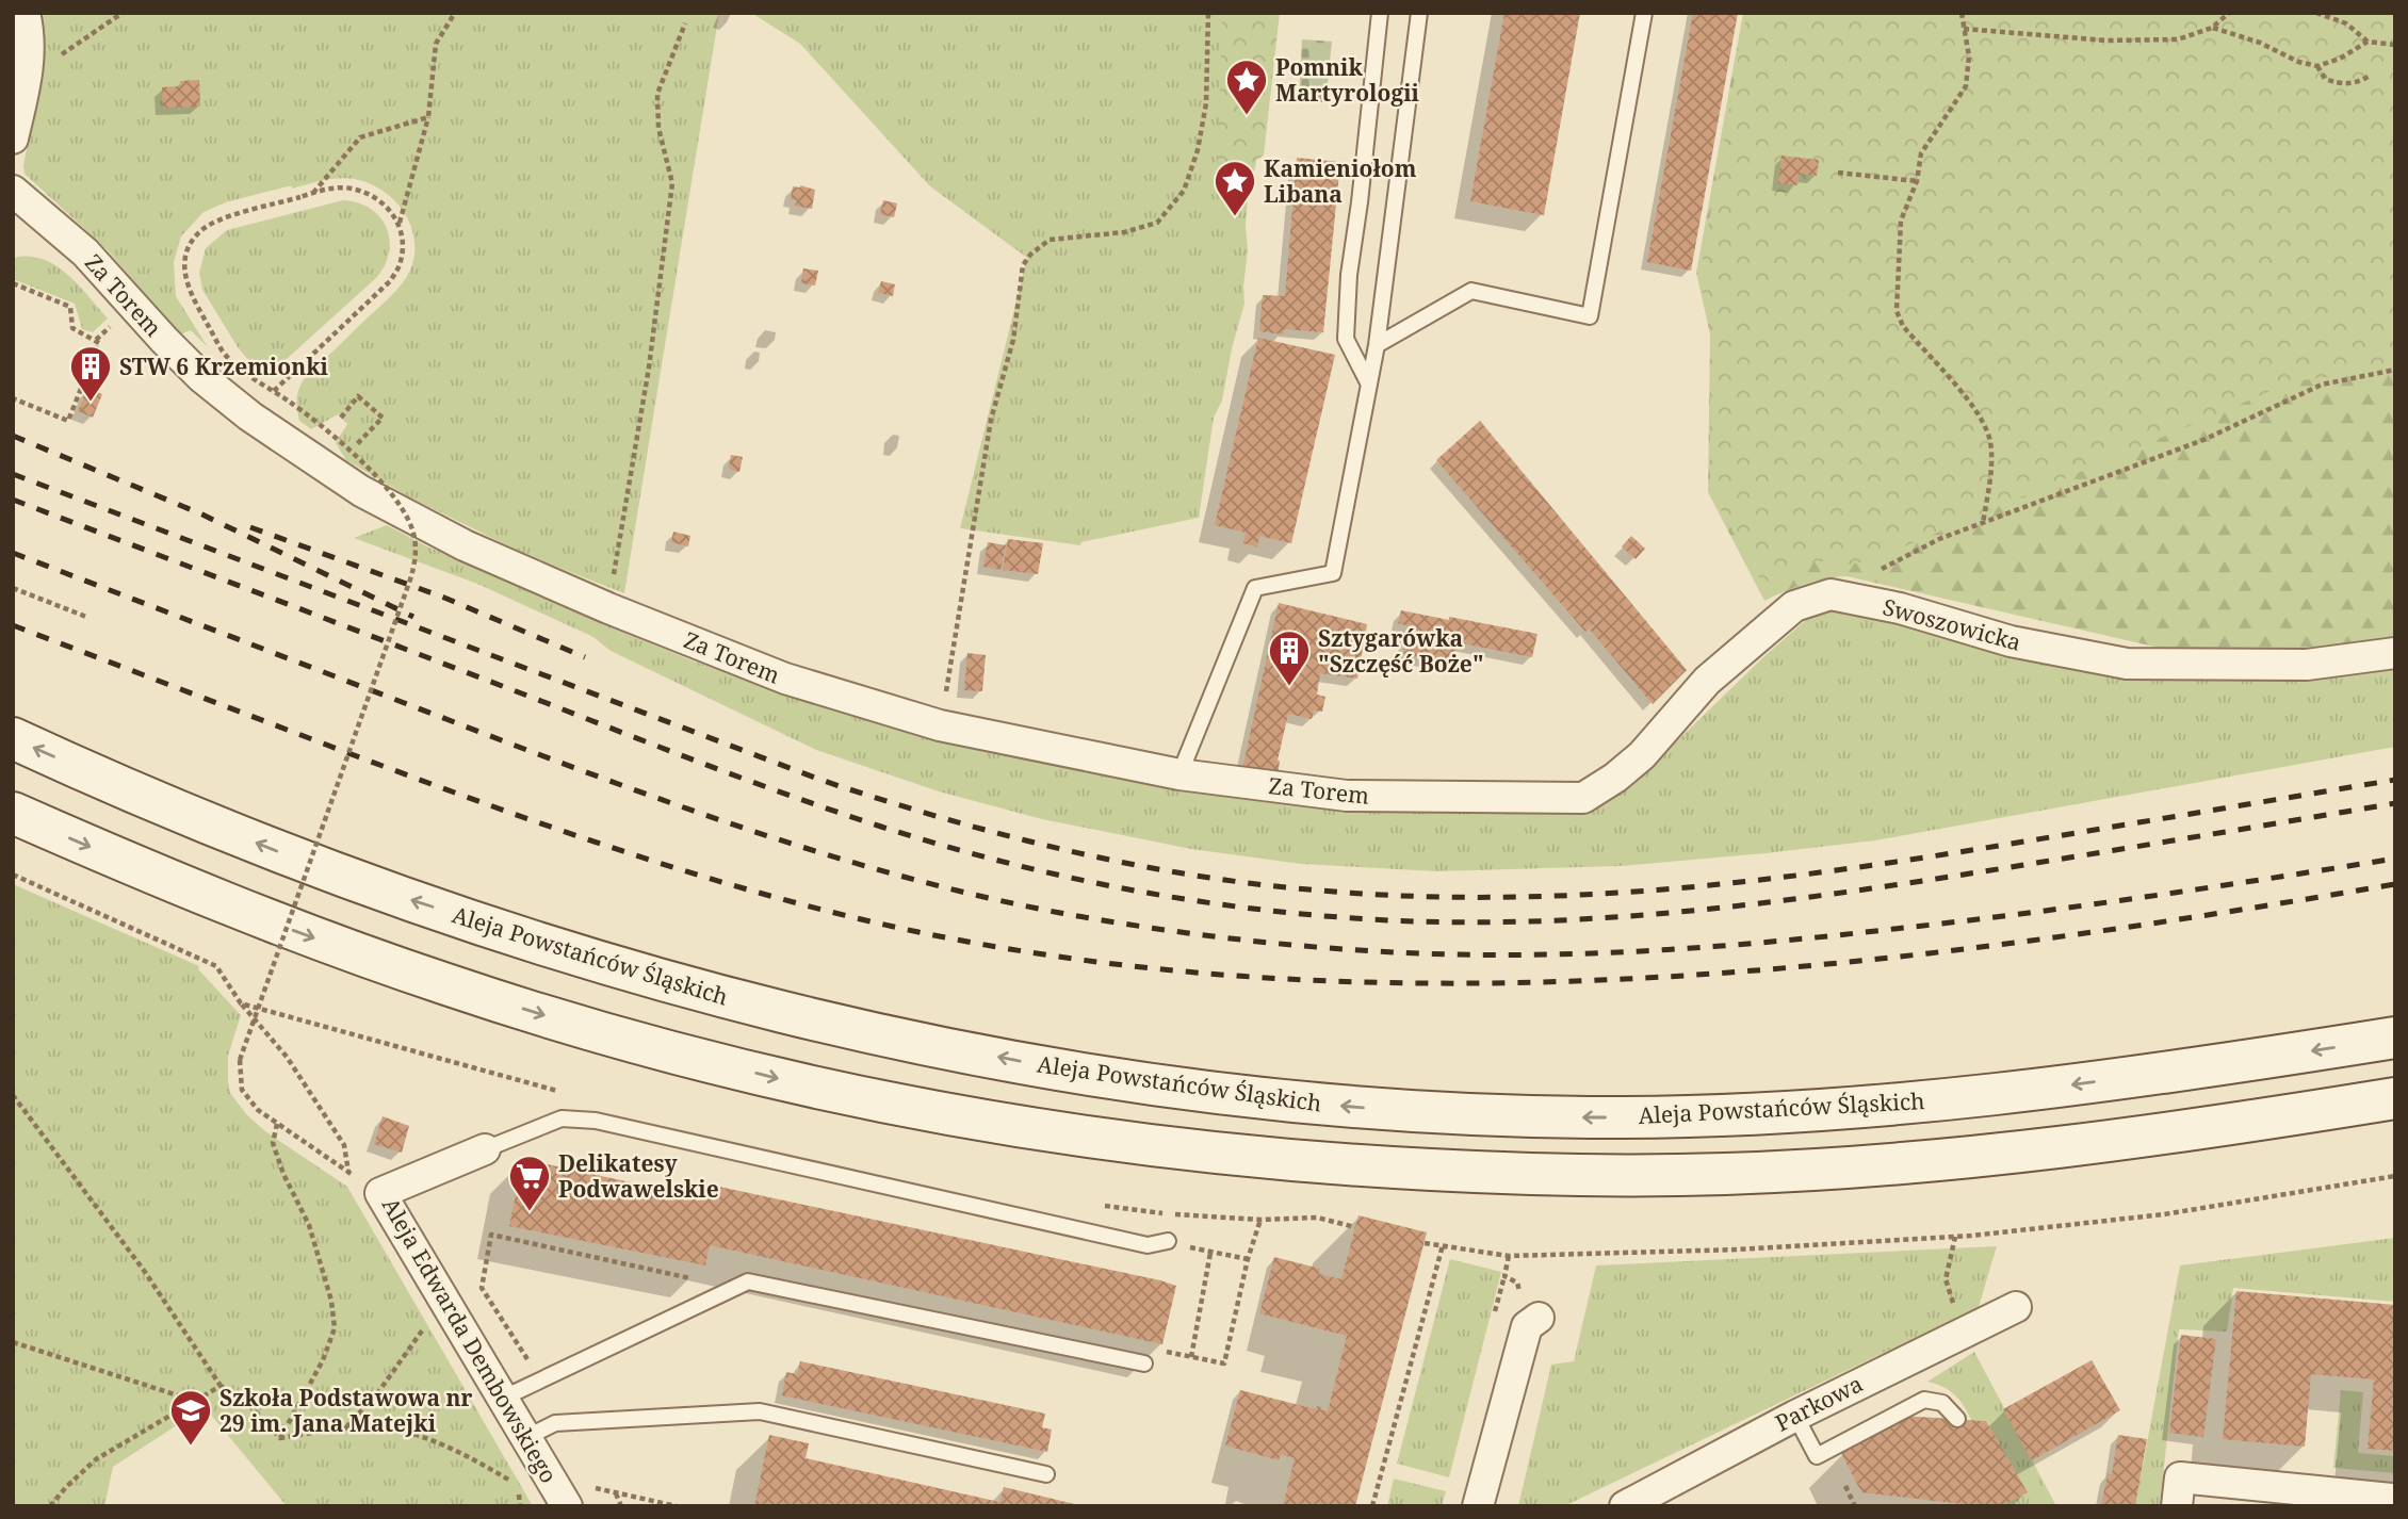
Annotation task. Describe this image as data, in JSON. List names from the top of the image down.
{
  "streets": {
    "main road": ["Aleja Powstańców Śląskich"],
    "street": [
      "Za Torem",
      "Swoszowicka",
      "Aleja Edwarda Dembowskiego",
      "Parkowa"
    ]
  },
  "crossings": [
    ["Za Torem", "Swoszowicka"]
  ],
  "places": {
    "place": ["Pomnik Martyrologii", "Kamieniołom Libana"],
    "building": ["STW 6 Krzemionki", "Sztygarówka \"Szczęść Boże\""],
    "supermarket": ["Delikatesy Podwawelskie"],
    "school or university": ["Szkoła Podstawowa nr 29 im. Jana Matejki"]
  }
}
